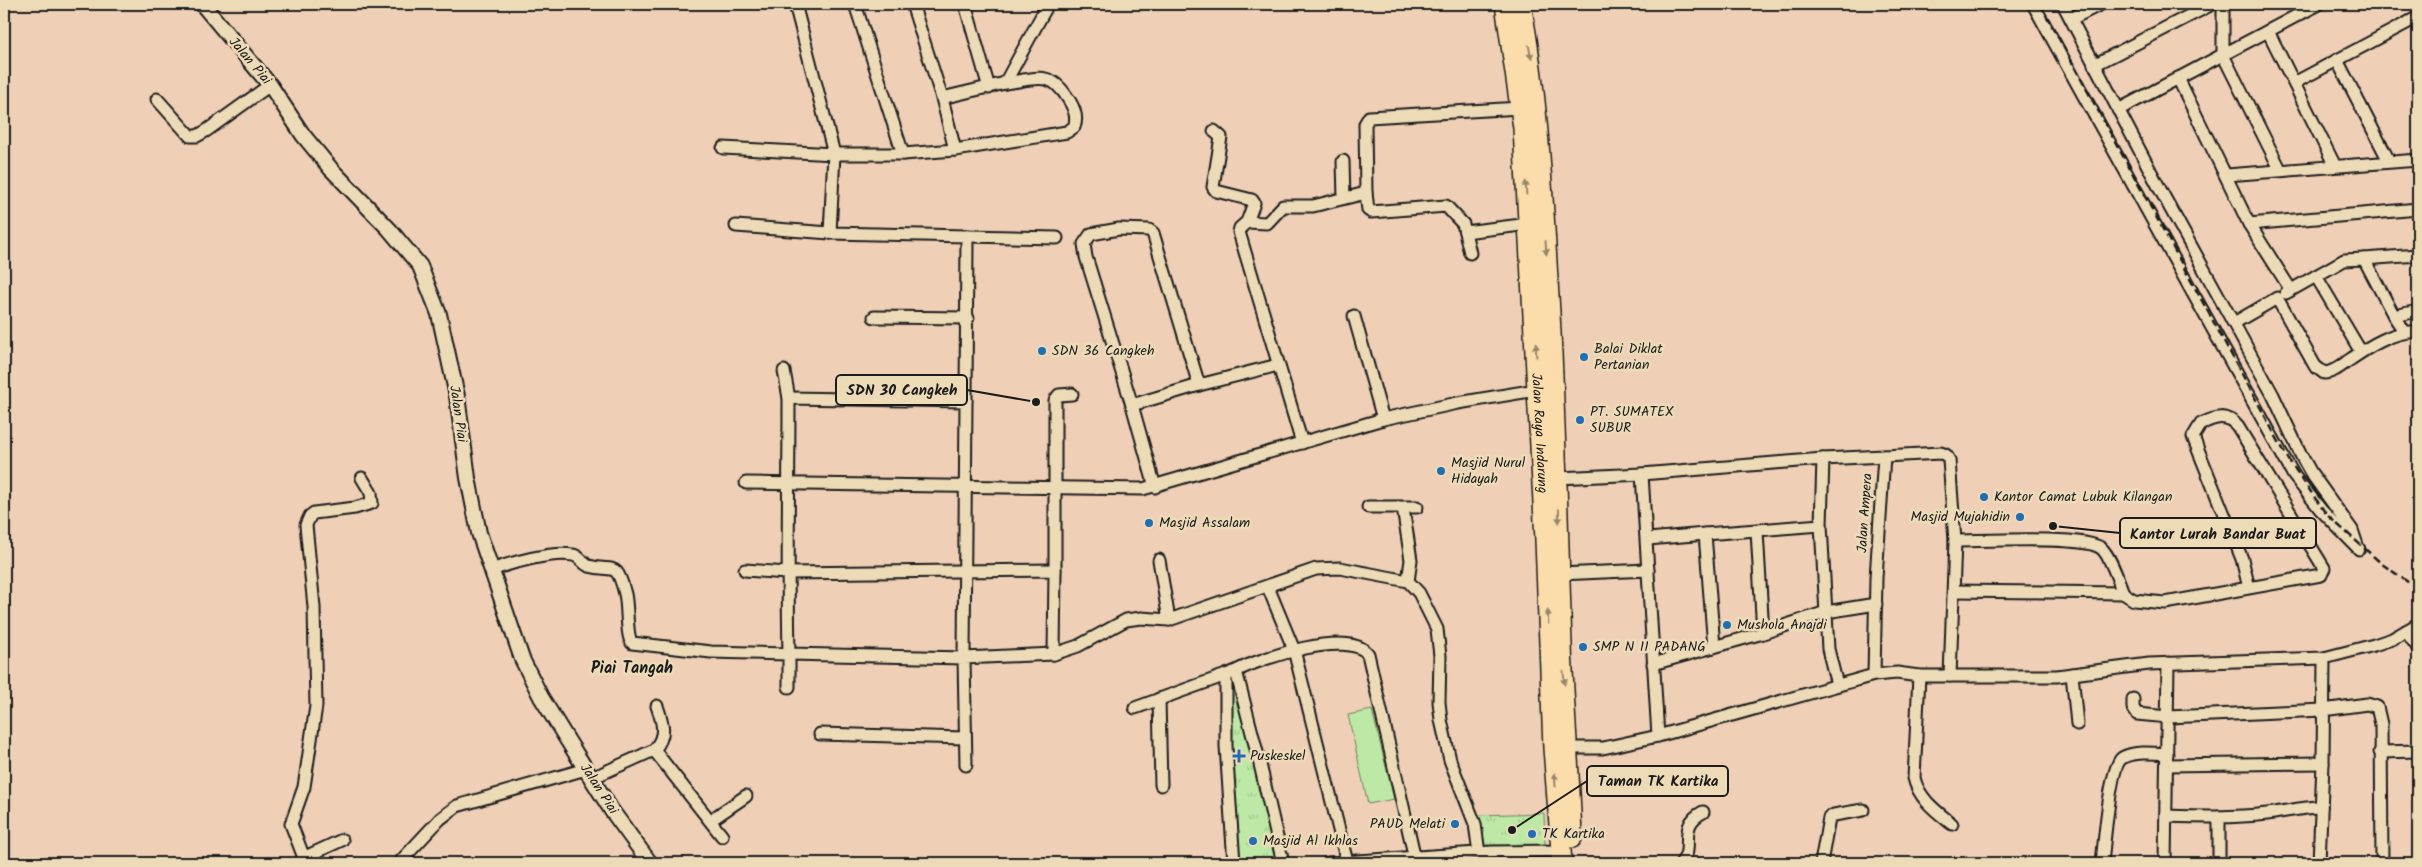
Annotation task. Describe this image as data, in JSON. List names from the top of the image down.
{
  "streets": {
    "highway": ["Jalan Raya Indarung"],
    "street": ["Jalan Piai", "Jalan Ampera"]
  },
  "districts": ["Piai Tangah"],
  "places": {
    "other": [
      "SDN 36 Cangkeh",
      "Balai Diklat Pertanian",
      "SDN 30 Cangkeh",
      "PT. SUMATEX SUBUR",
      "Masjid Nurul Hidayah",
      "Kantor Camat Lubuk Kilangan",
      "Masjid Mujahidin",
      "Masjid Assalam",
      "Kantor Lurah Bandar Buat",
      "Mushola Anajdi",
      "SMP N 11 PADANG",
      "PAUD Melati",
      "Taman TK Kartika",
      "TK Kartika",
      "Masjid Al Ikhlas"
    ],
    "health": ["Puskeskel"]
  }
}
